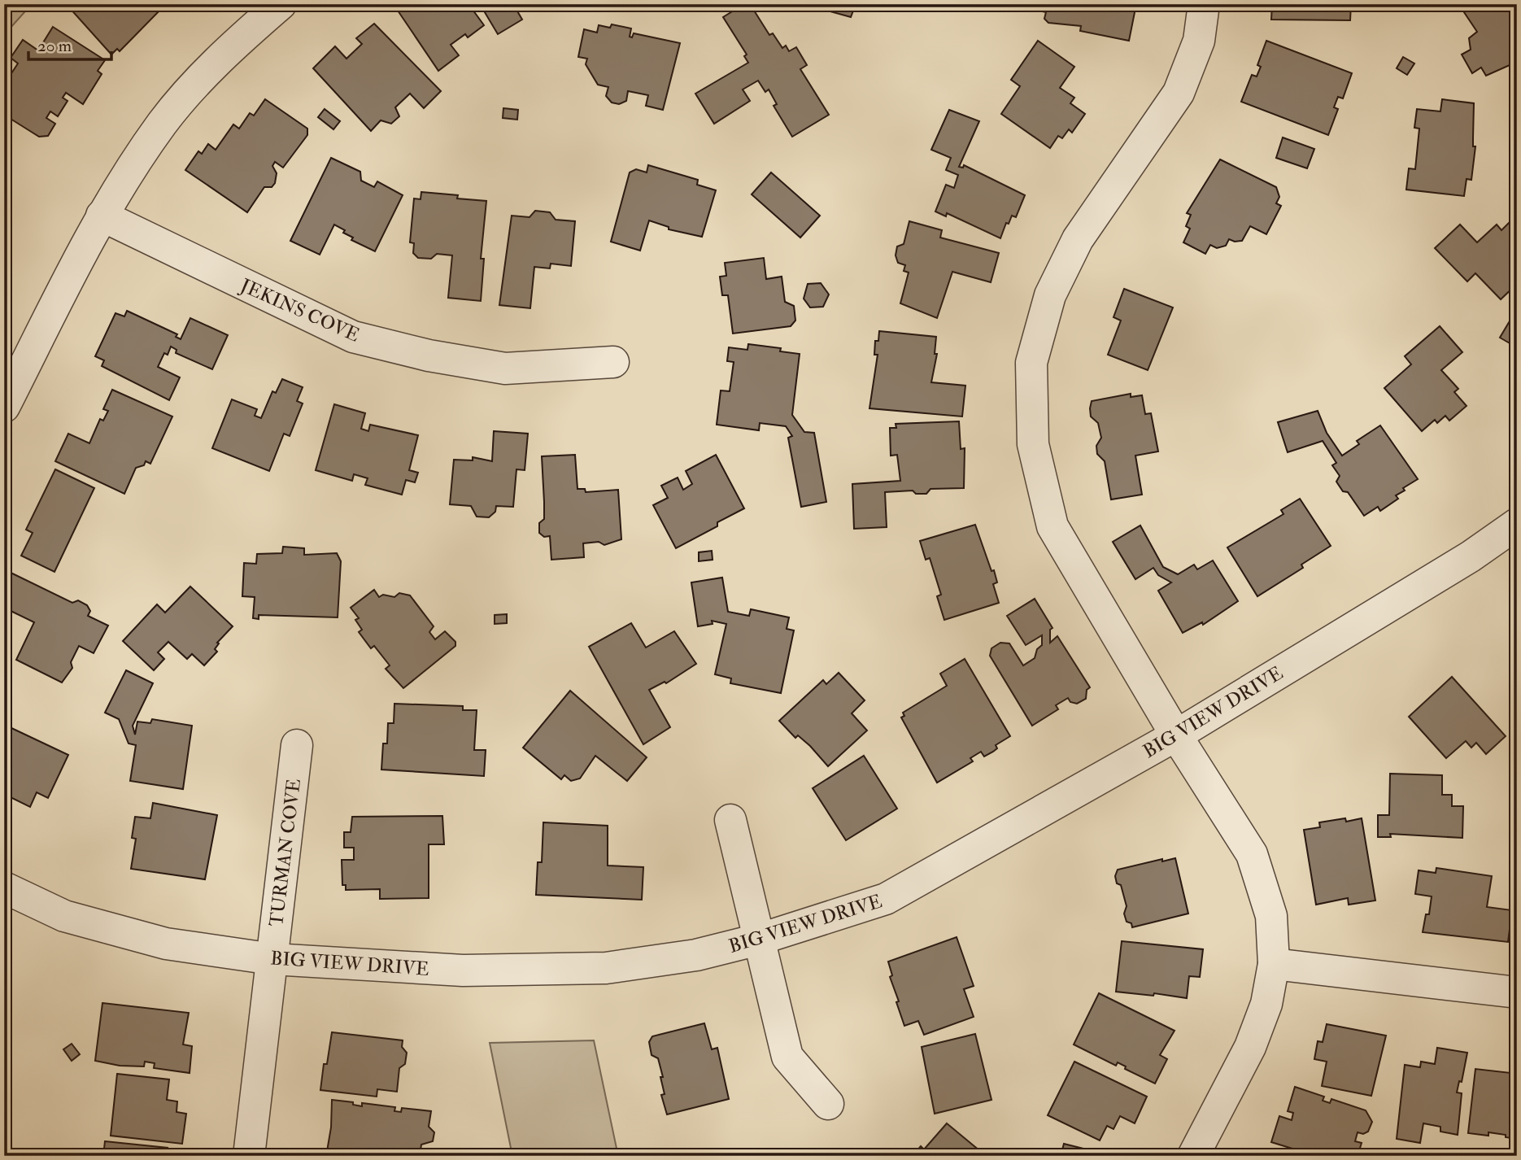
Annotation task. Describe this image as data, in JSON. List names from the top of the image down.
{
  "streets": {
    "street": ["JEKINS COVE", "BIG VIEW DRIVE", "TURMAN COVE"]
  },
  "crossings": [
    ["BIG VIEW DRIVE", "TURMAN COVE"]
  ],
  "scale_bar": "20 m"
}
